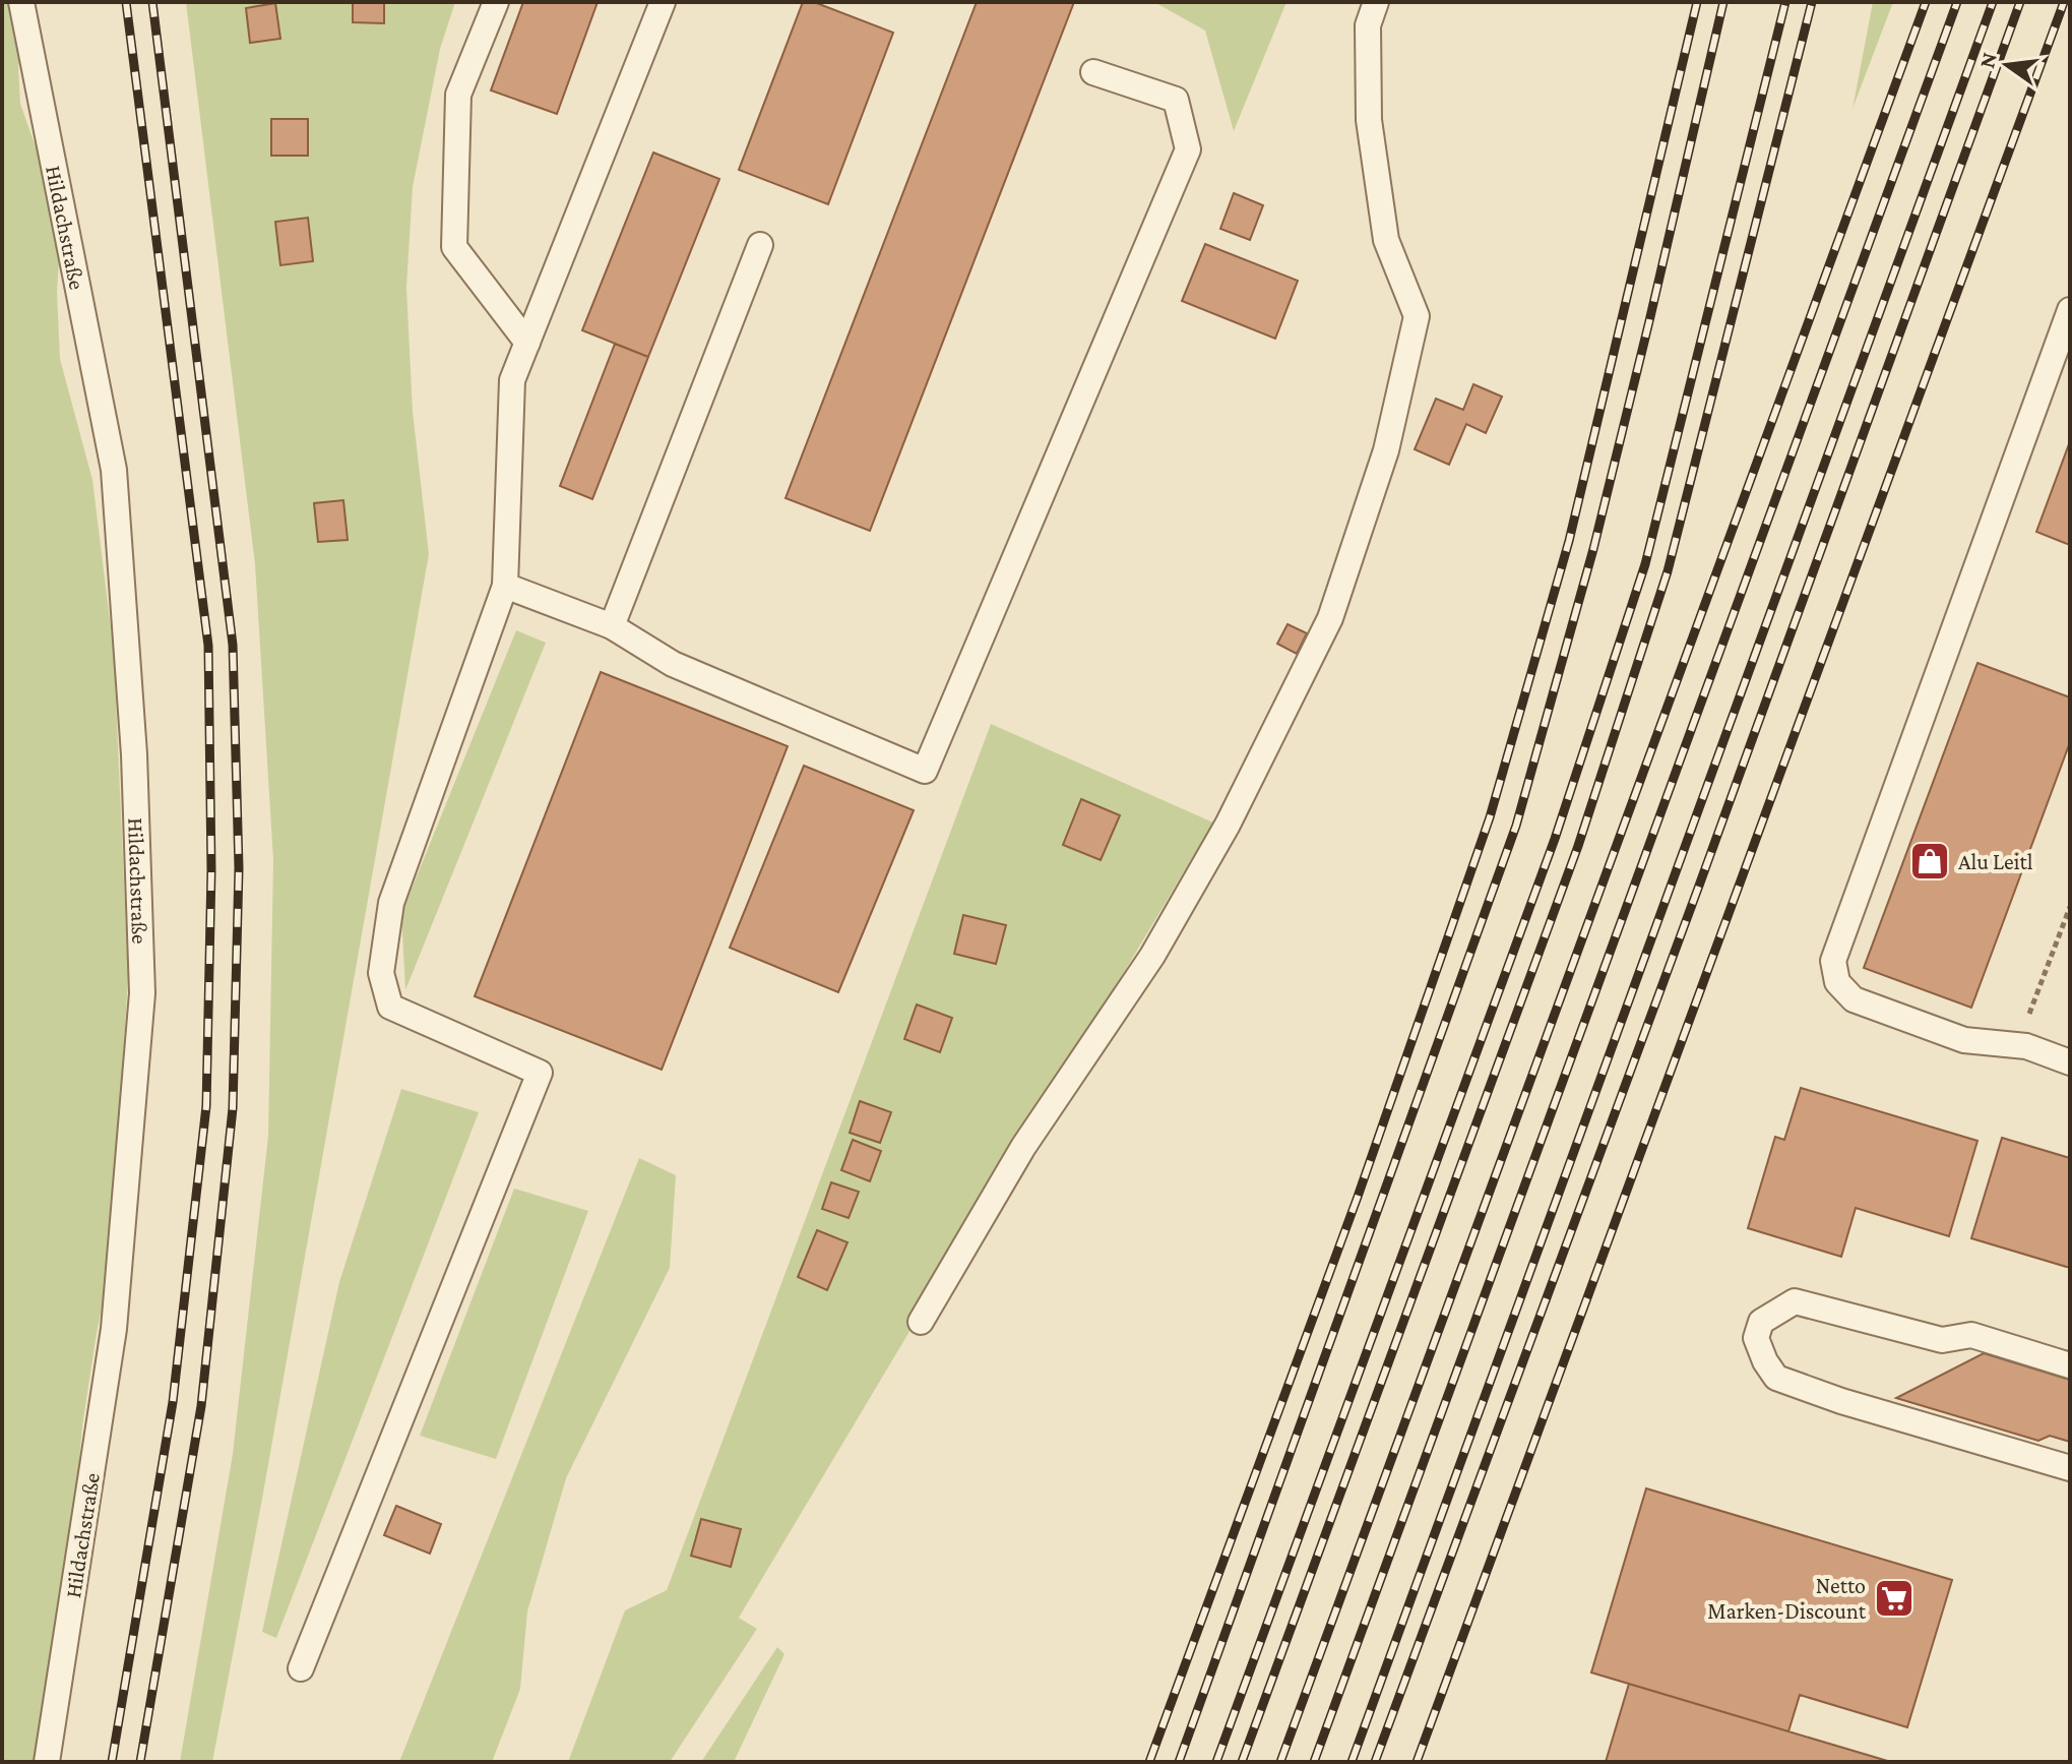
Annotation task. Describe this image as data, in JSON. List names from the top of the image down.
{
  "streets": {
    "lane": ["Hildachstraße"]
  },
  "places": {
    "shop": ["Alu Leitl"],
    "supermarket": ["Netto Marken-Discount"]
  },
  "north": "left"
}
